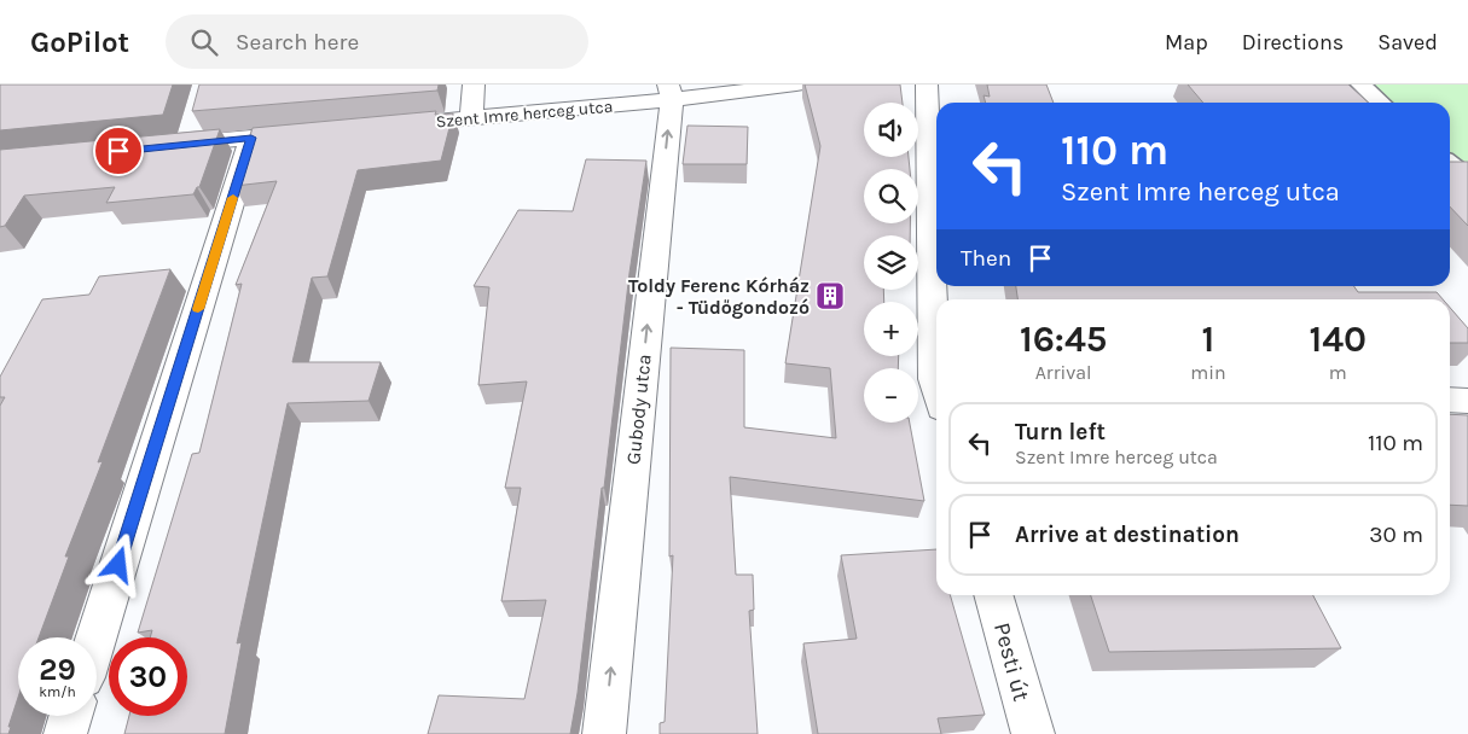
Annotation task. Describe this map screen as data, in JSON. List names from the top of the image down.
{
  "streets": {
    "street": ["Szent Imre herceg utca", "Gubody utca", "Pesti út"]
  },
  "crossings": [
    ["Szent Imre herceg utca", "Gubody utca"]
  ],
  "places": {
    "building": ["Toldy Ferenc Kórház - Tüdőgondozó"]
  },
  "page": {
    "header": "GoPilot",
    "search": "Search here",
    "nav": ["Map", "Directions", "Saved"],
    "map_buttons": ["+", "−"],
    "turn": ["110 m", "Szent Imre herceg utca"],
    "then": "Then",
    "eta": [
      "16:45",
      "Arrival",
      "1",
      "min",
      "140",
      "m"
    ],
    "list": [
      {
        "name": "Turn left",
        "note": "Szent Imre herceg utca",
        "value": "110 m"
      },
      {
        "name": "Arrive at destination",
        "value": "30 m"
      }
    ],
    "speed": "29 km/h",
    "limit": "30"
  }
}
